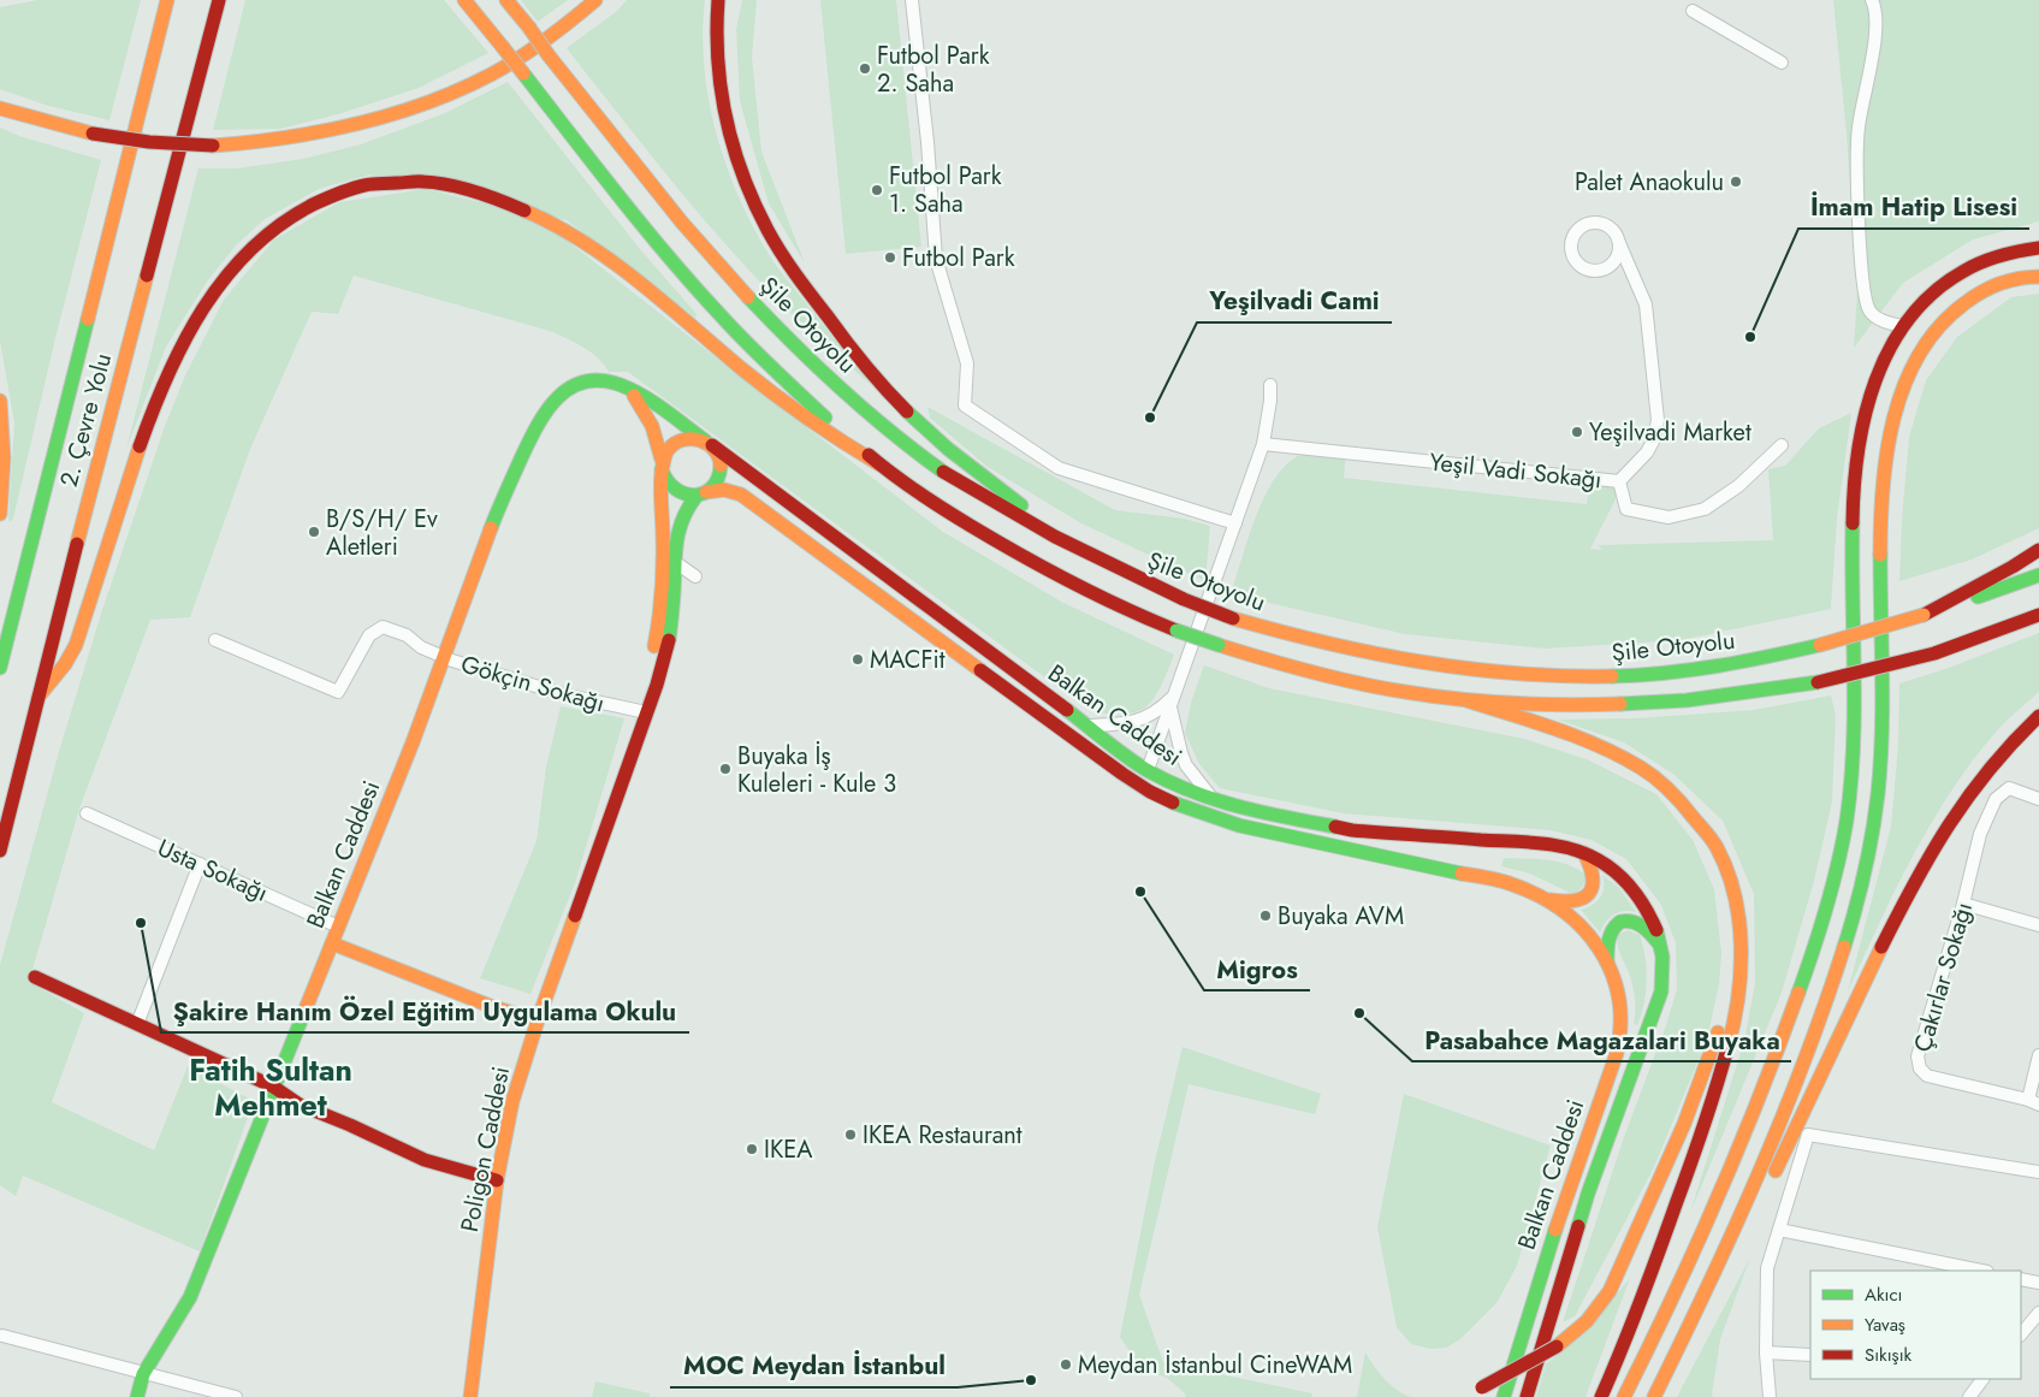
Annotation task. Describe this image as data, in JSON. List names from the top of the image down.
{
  "streets": {
    "main road": [
      "Şile Otoyolu",
      "2. Çevre Yolu",
      "Balkan Caddesi",
      "Poligon Caddesi"
    ],
    "street": [
      "Yeşil Vadi Sokağı",
      "Gökçin Sokağı",
      "Usta Sokağı",
      "Çakırlar Sokağı"
    ]
  },
  "crossings": [
    ["Gökçin Sokağı", "Balkan Caddesi"],
    ["Gökçin Sokağı", "Poligon Caddesi"],
    ["Balkan Caddesi", "Usta Sokağı"]
  ],
  "districts": ["Fatih Sultan Mehmet"],
  "places": [
    "Futbol Park 2. Saha",
    "Palet Anaokulu",
    "Futbol Park 1. Saha",
    "Futbol Park",
    "İmam Hatip Lisesi",
    "Yeşilvadi Cami",
    "Yeşilvadi Market",
    "B/S/H/ Ev Aletleri",
    "MACFit",
    "Buyaka İş Kuleleri - Kule 3",
    "Migros",
    "Buyaka AVM",
    "Şakire Hanım Özel Eğitim Uygulama Okulu",
    "Pasabahce Magazalari Buyaka",
    "IKEA Restaurant",
    "IKEA",
    "Meydan İstanbul CineWAM",
    "MOC Meydan İstanbul"
  ],
  "legend": ["Akıcı", "Yavaş", "Sıkışık"]
}
